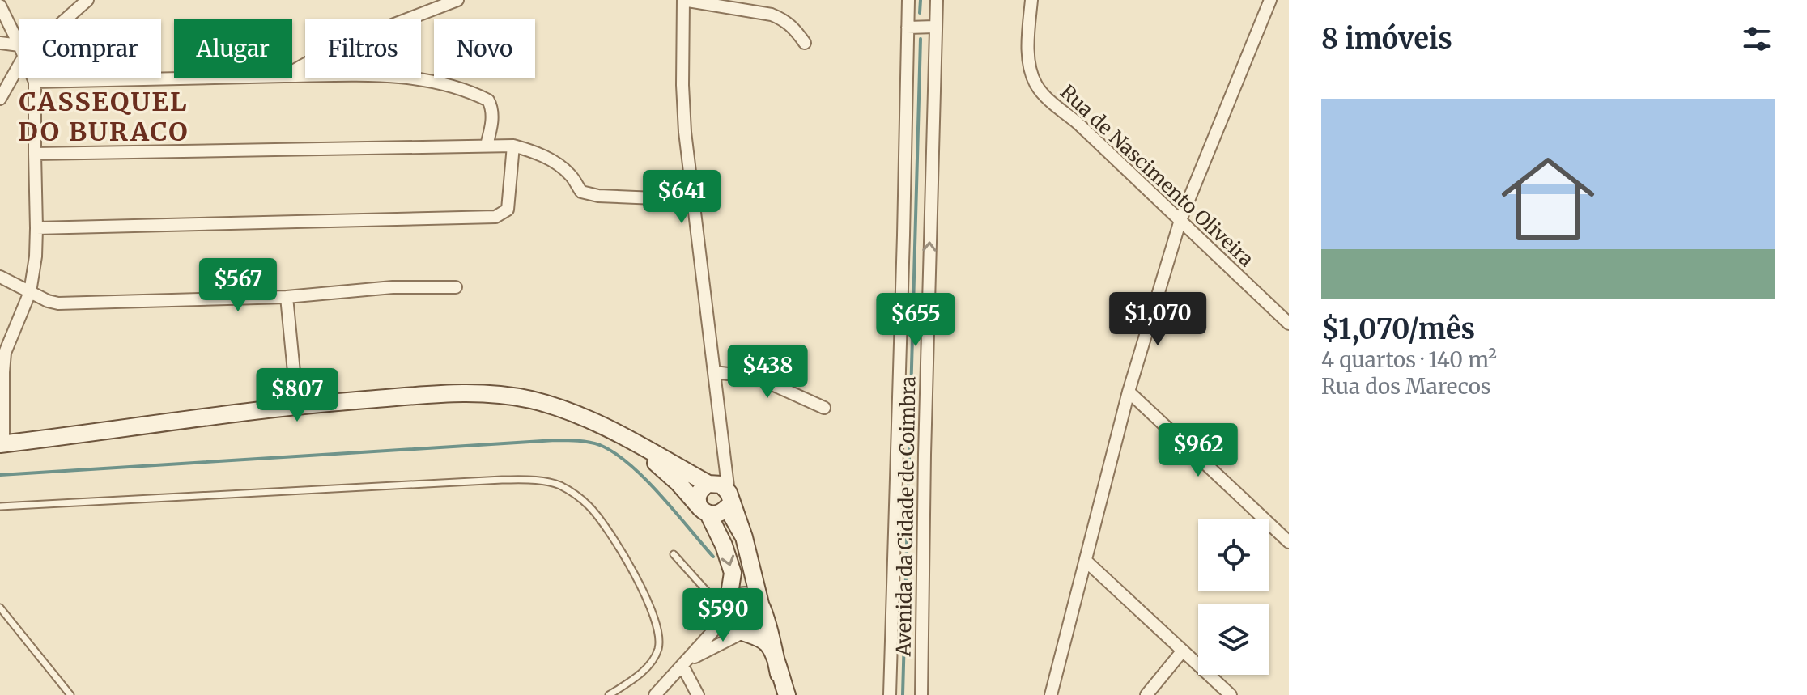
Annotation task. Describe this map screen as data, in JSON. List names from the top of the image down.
{
  "streets": {
    "street": ["Rua de Nascimento Oliveira", "Avenida da Cidade de Coimbra"]
  },
  "districts": ["CASSEQUEL DO BURACO"],
  "page": {
    "heading": "8 imóveis",
    "chip": [
      "Comprar",
      "Alugar",
      "Filtros",
      "Novo"
    ],
    "list": [
      {
        "name": "$1,070/mês",
        "note": "4 quartos · 140 m² · Rua dos Marecos"
      }
    ],
    "price": [
      "$641",
      "$567",
      "$1,070",
      "$655",
      "$438",
      "$807",
      "$962",
      "$590"
    ]
  }
}
